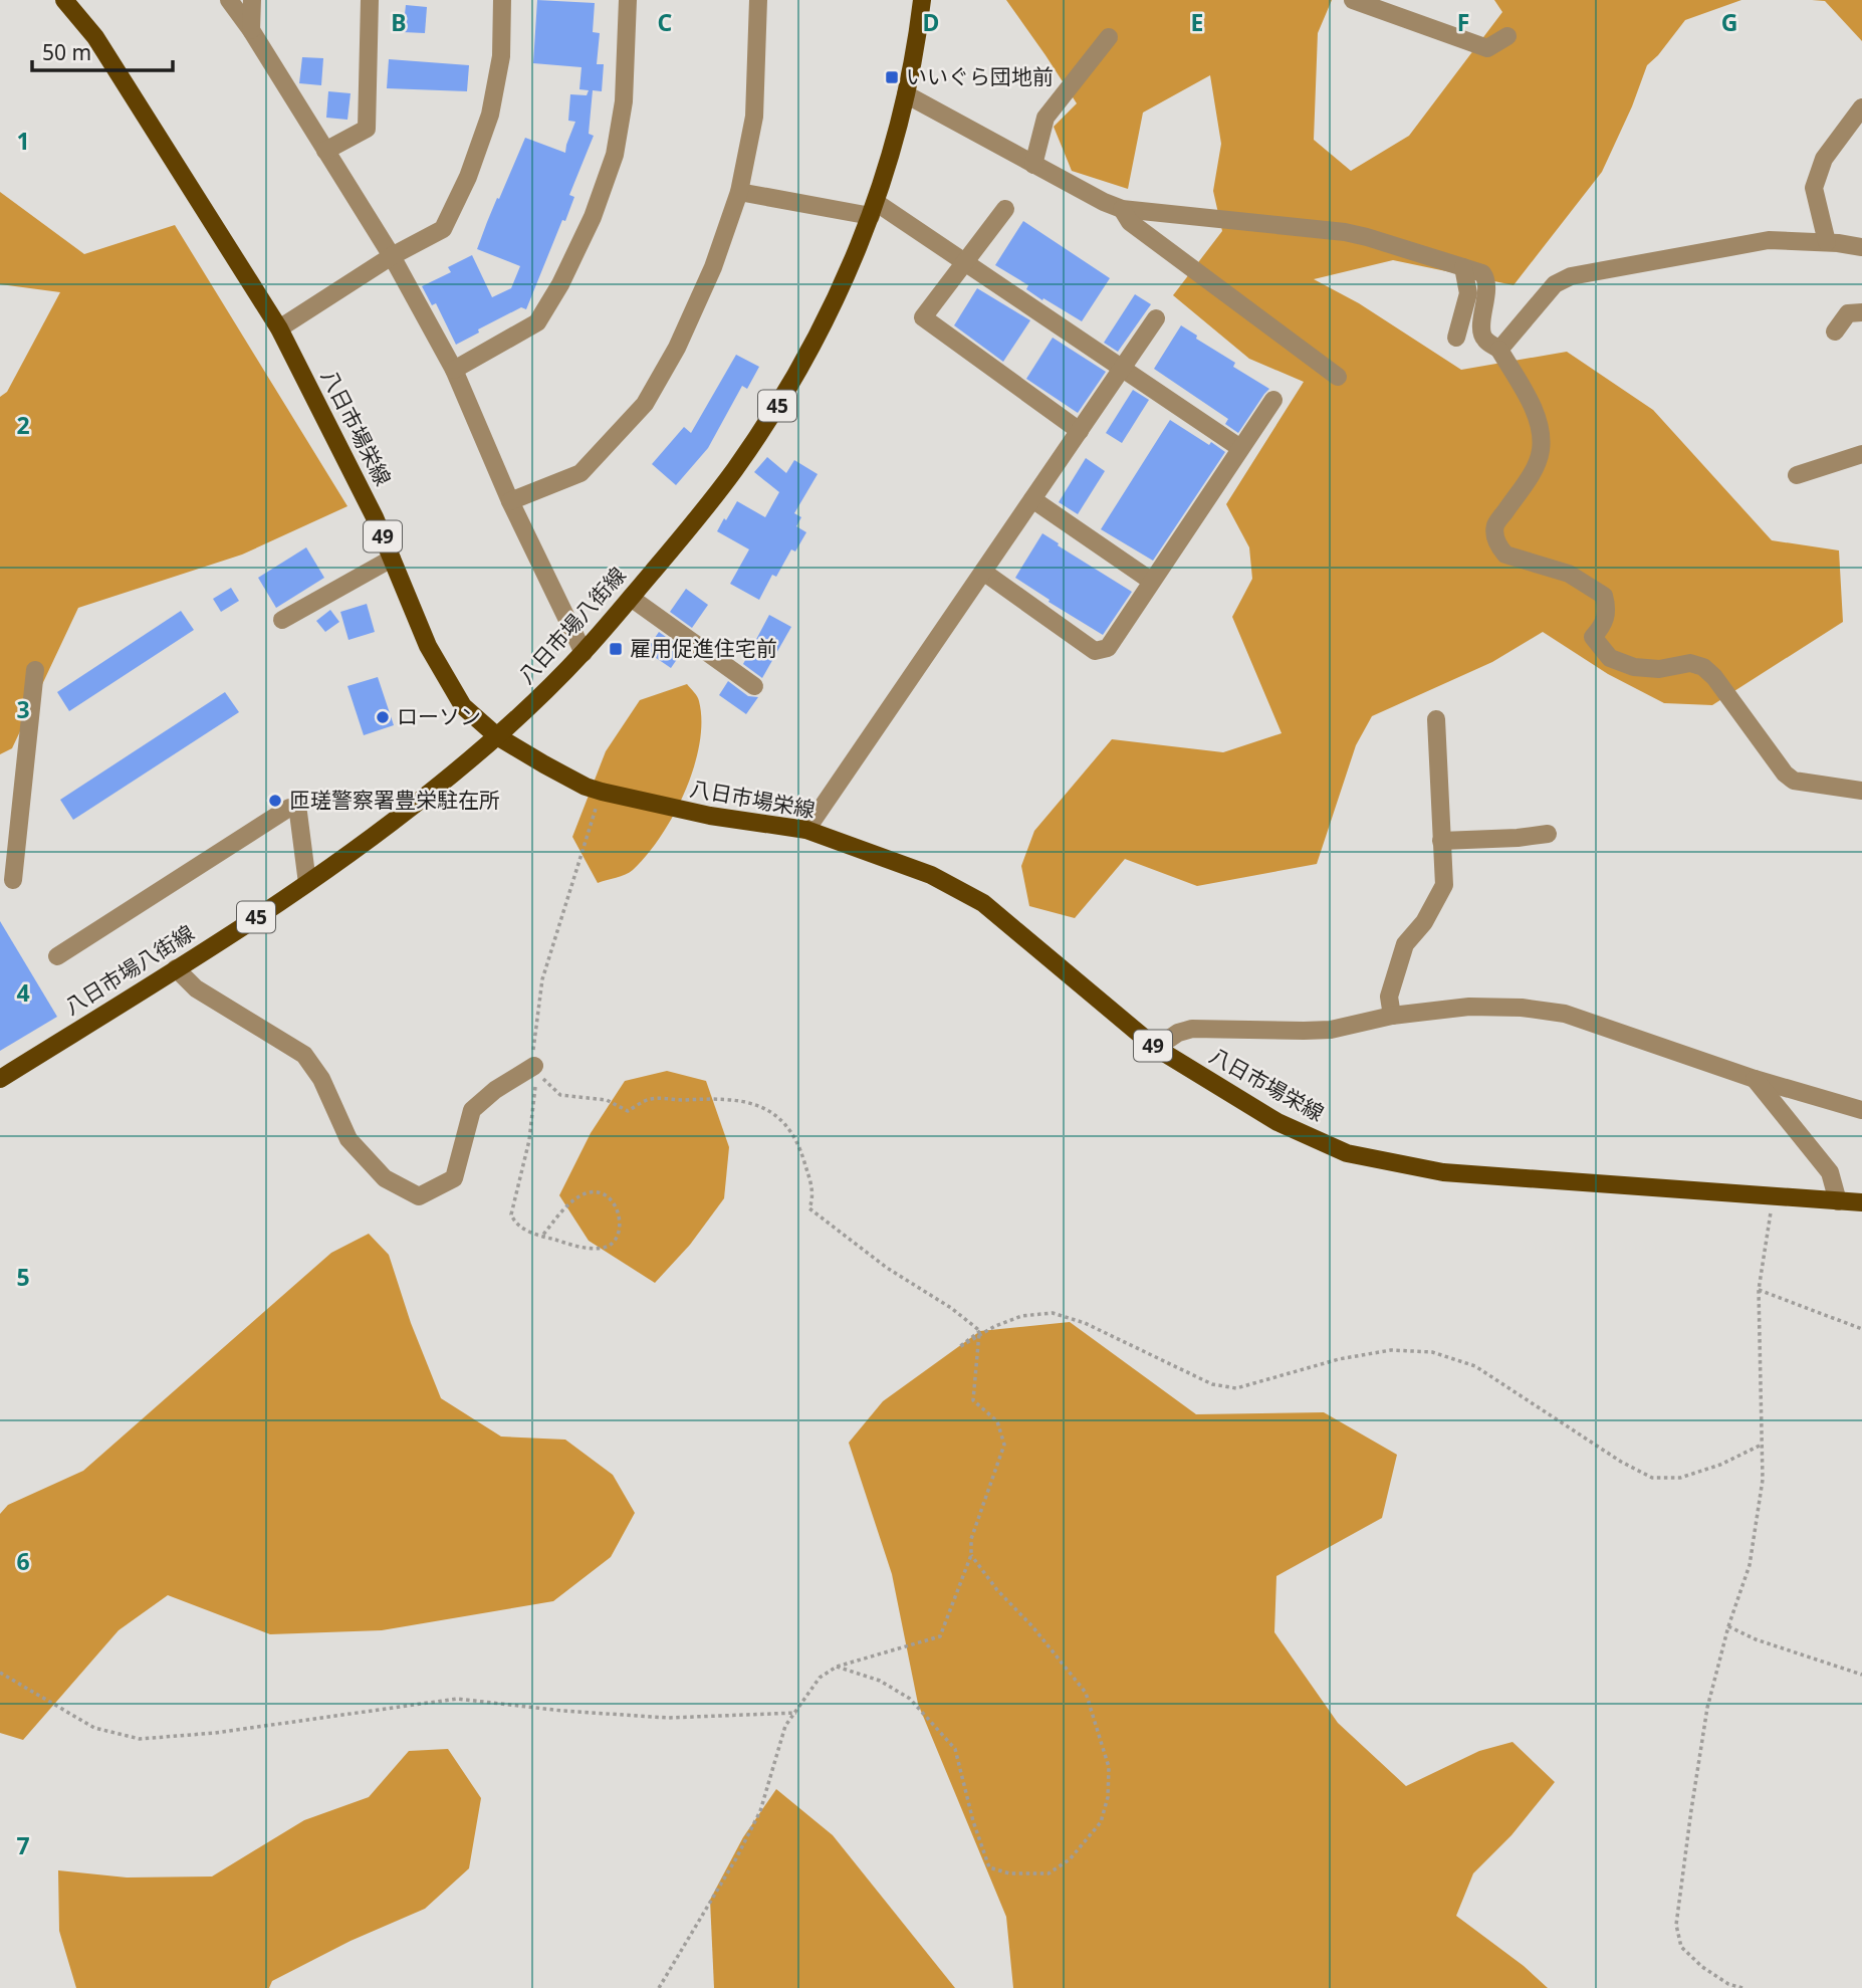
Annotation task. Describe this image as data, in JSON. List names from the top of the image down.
{
  "streets": {
    "main road": [
      "45",
      "八日市場栄線",
      "49",
      "八日市場八街線"
    ]
  },
  "crossings": [
    ["八日市場栄線", "八日市場八街線"]
  ],
  "places": {
    "transit": ["いいぐら団地前", "雇用促進住宅前"],
    "other": ["ローソン", "匝瑳警察署豊栄駐在所"]
  },
  "scale_bar": "50 m",
  "grid": {
    "columns": [
      "B",
      "C",
      "D",
      "E",
      "F",
      "G"
    ],
    "rows": [
      "1",
      "2",
      "3",
      "4",
      "5",
      "6",
      "7"
    ]
  }
}
